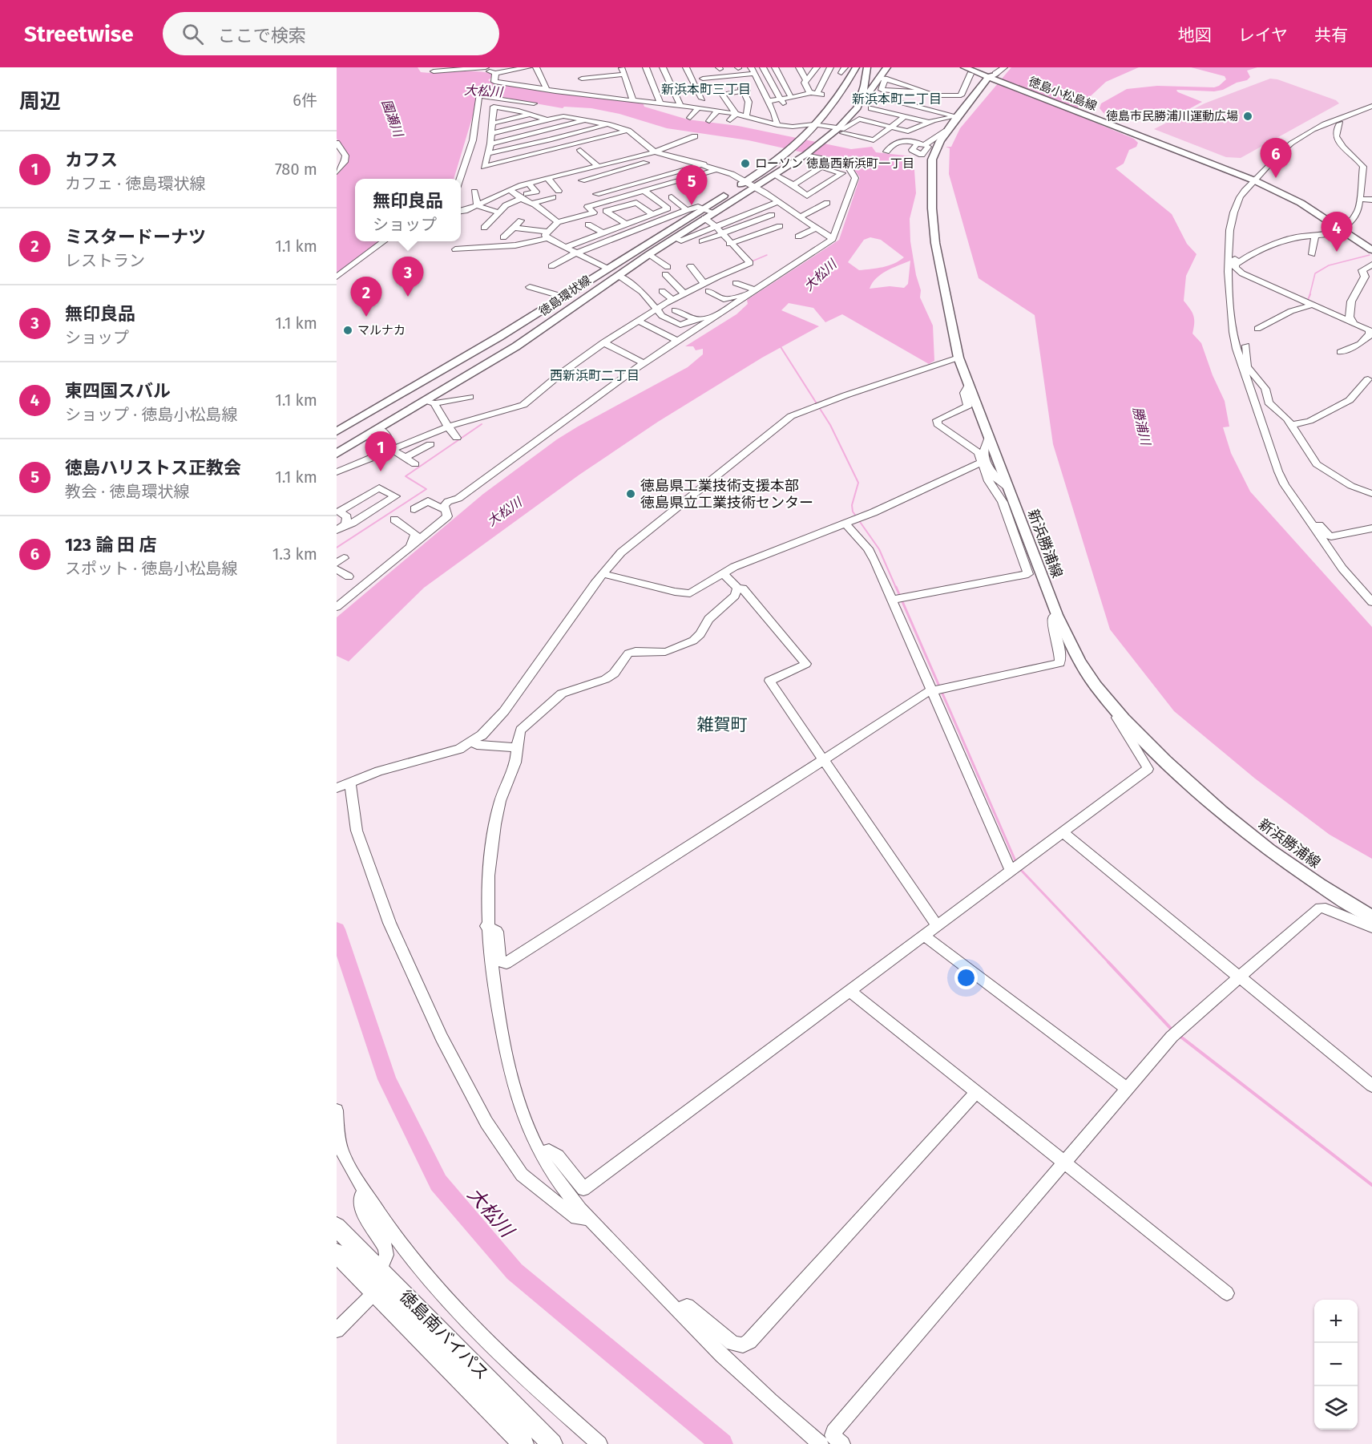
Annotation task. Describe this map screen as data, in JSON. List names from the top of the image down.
{
  "streets": {
    "highway": ["徳島南バイパス"],
    "main road": ["徳島小松島線", "徳島環状線", "新浜勝浦線"]
  },
  "crossings": [
    ["徳島小松島線", "新浜勝浦線"]
  ],
  "districts": [
    "新浜本町三丁目",
    "新浜本町二丁目",
    "西新浜町二丁目",
    "雑賀町"
  ],
  "water": ["大松川", "園瀬川", "勝浦川"],
  "places": [
    "徳島市民勝浦川運動広場",
    "ローソン 徳島西新浜町一丁目",
    "マルナカ",
    "徳島県工業技術支援本部 徳島県立工業技術センター"
  ],
  "page": {
    "header": "Streetwise",
    "search": "ここで検索",
    "nav": ["地図", "レイヤ", "共有"],
    "heading": ["周辺", "6件"],
    "list": [
      {
        "mark": "1",
        "name": "カフス",
        "note": "カフェ · 徳島環状線",
        "value": "780 m"
      },
      {
        "mark": "2",
        "name": "ミスタードーナツ",
        "note": "レストラン",
        "value": "1.1 km"
      },
      {
        "mark": "3",
        "name": "無印良品",
        "note": "ショップ",
        "value": "1.1 km"
      },
      {
        "mark": "4",
        "name": "東四国スバル",
        "note": "ショップ · 徳島小松島線",
        "value": "1.1 km"
      },
      {
        "mark": "5",
        "name": "徳島ハリストス正教会",
        "note": "教会 · 徳島環状線",
        "value": "1.1 km"
      },
      {
        "mark": "6",
        "name": "123 論 田 店",
        "note": "スポット · 徳島小松島線",
        "value": "1.3 km"
      }
    ],
    "pins": [
      "6",
      "5",
      "4",
      "3",
      "2",
      "1"
    ],
    "popup": ["無印良品", "ショップ"],
    "map_buttons": ["+", "−"]
  }
}
